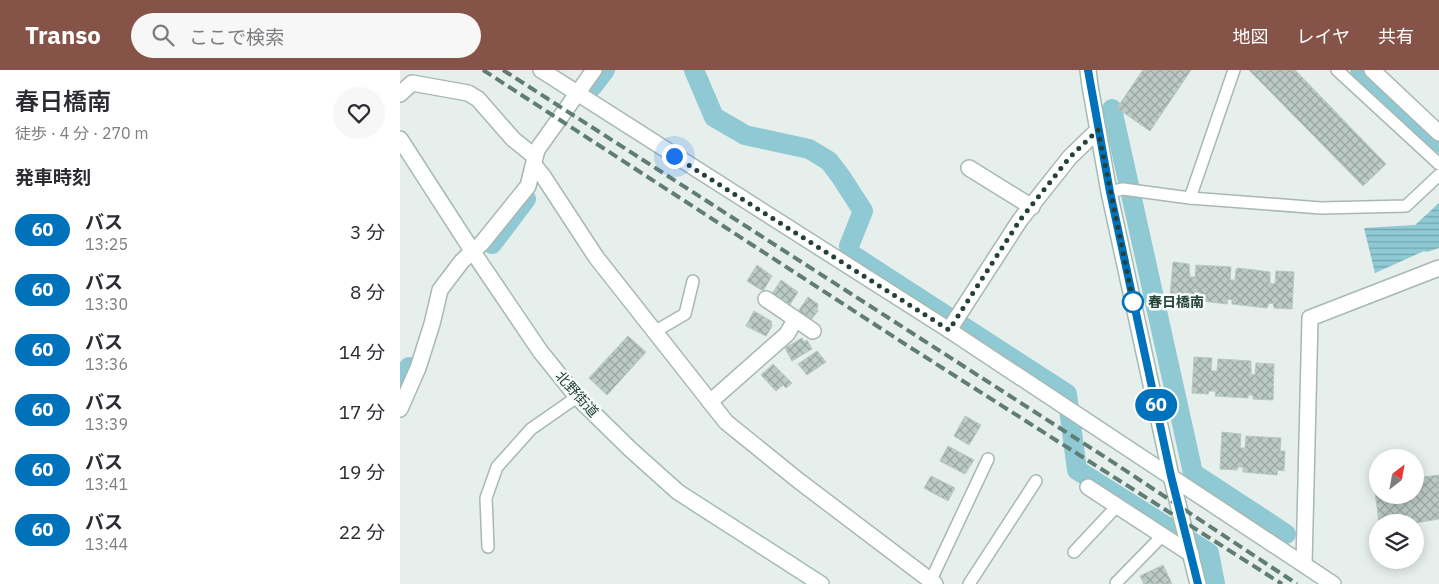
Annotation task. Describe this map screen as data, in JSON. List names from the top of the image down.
{
  "streets": {
    "street": ["北野街道"]
  },
  "places": ["春日橋南"],
  "lines": ["bus line 60"],
  "north": "top right",
  "page": {
    "header": "Transo",
    "search": "ここで検索",
    "nav": ["地図", "レイヤ", "共有"],
    "heading": [
      ["春日橋南", "徒歩 · 4 分 · 270 m"],
      "発車時刻"
    ],
    "on_map": "60",
    "list": [
      {
        "mark": "60",
        "name": "バス",
        "note": "13:25",
        "value": "3 分"
      },
      {
        "mark": "60",
        "name": "バス",
        "note": "13:30",
        "value": "8 分"
      },
      {
        "mark": "60",
        "name": "バス",
        "note": "13:36",
        "value": "14 分"
      },
      {
        "mark": "60",
        "name": "バス",
        "note": "13:39",
        "value": "17 分"
      },
      {
        "mark": "60",
        "name": "バス",
        "note": "13:41",
        "value": "19 分"
      },
      {
        "mark": "60",
        "name": "バス",
        "note": "13:44",
        "value": "22 分"
      }
    ]
  }
}
